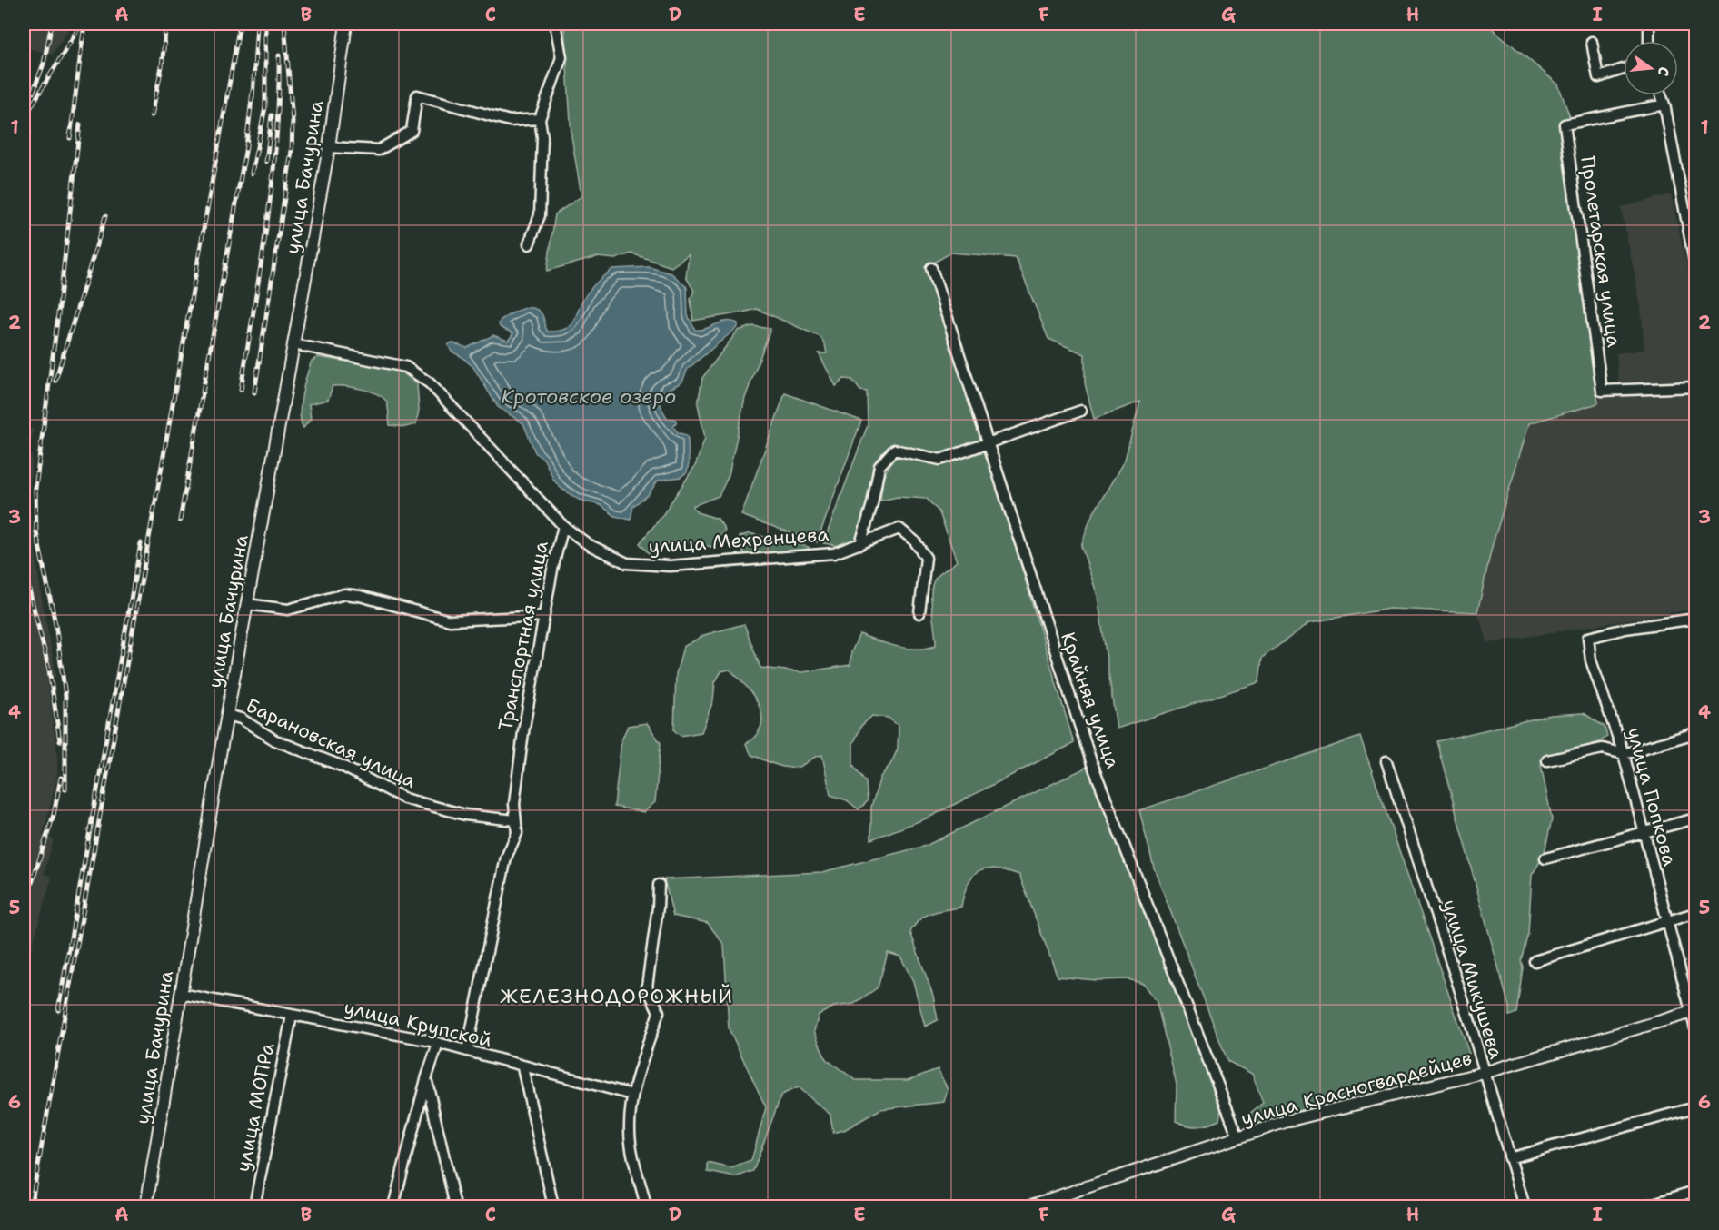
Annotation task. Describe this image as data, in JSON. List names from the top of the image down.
{
  "streets": {
    "street": [
      "улица Бачурина",
      "Пролетарская улица",
      "улица Мехренцева",
      "Транспортная улица",
      "Крайняя улица",
      "Барановская улица",
      "улица Попкова",
      "улица Микушева",
      "улица Крупской",
      "улица Красногвардейцев",
      "улица МОПРа"
    ]
  },
  "crossings": [
    ["улица Бачурина", "Транспортная улица"],
    ["улица Бачурина", "Барановская улица"],
    ["улица Бачурина", "улица Крупской"],
    ["улица Мехренцева", "Транспортная улица"],
    ["Транспортная улица", "Барановская улица"],
    ["Транспортная улица", "улица Крупской"],
    ["Крайняя улица", "улица Красногвардейцев"],
    ["улица Попкова", "улица Красногвардейцев"],
    ["улица Микушева", "улица Красногвардейцев"],
    ["улица Крупской", "улица МОПРа"]
  ],
  "districts": ["ЖЕЛЕЗНОДОРОЖНЫЙ"],
  "water": ["Кротовское озеро"],
  "north": "right",
  "grid": {
    "columns": [
      "A",
      "B",
      "C",
      "D",
      "E",
      "F",
      "G",
      "H",
      "I"
    ],
    "rows": [
      "1",
      "2",
      "3",
      "4",
      "5",
      "6"
    ]
  }
}
